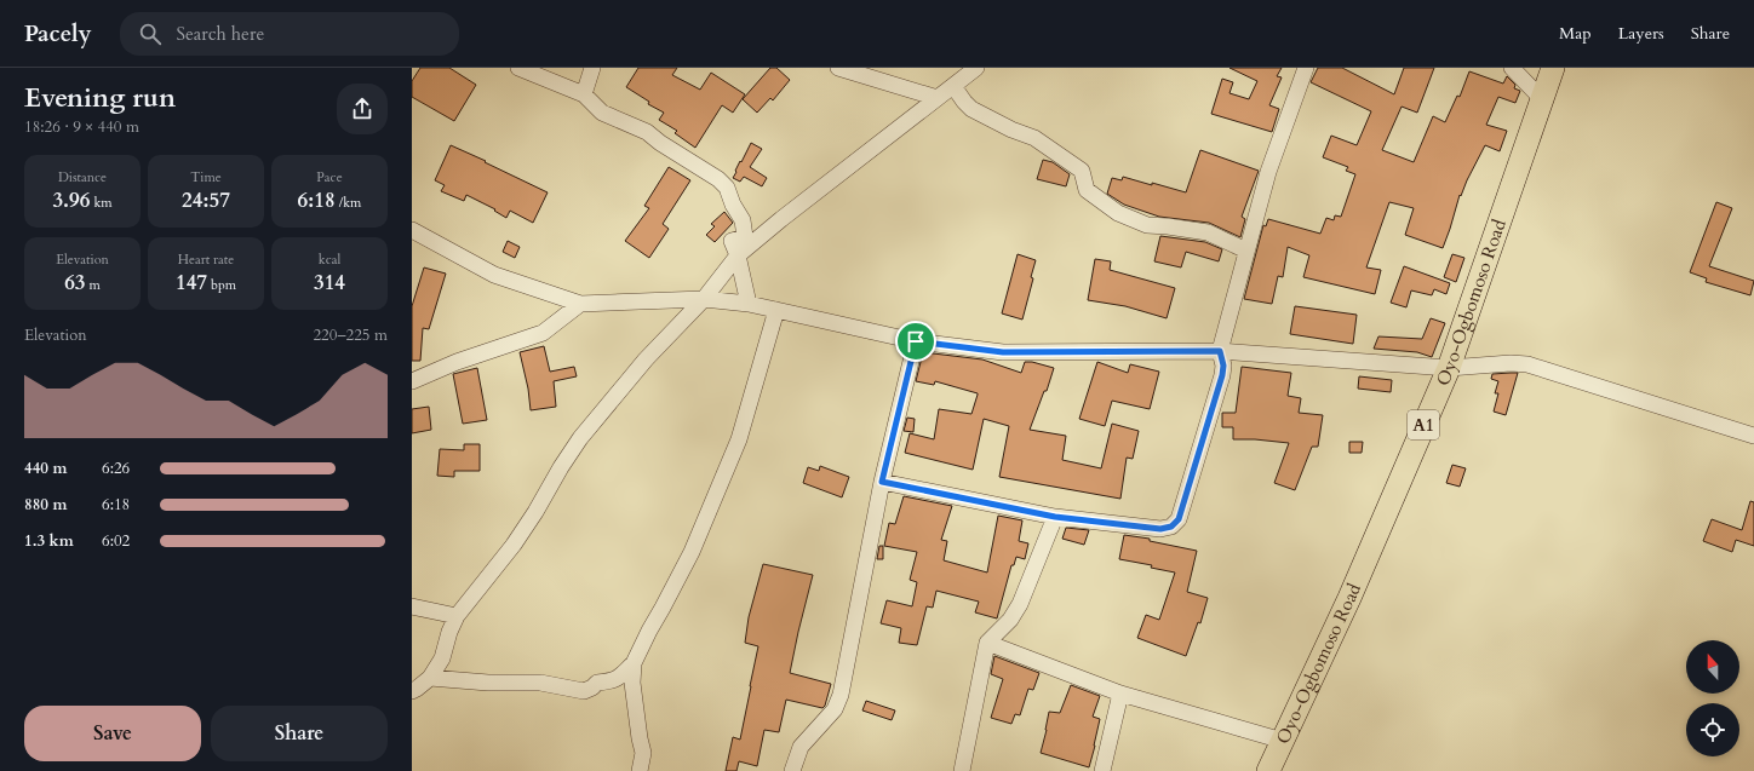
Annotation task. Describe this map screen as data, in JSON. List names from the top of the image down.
{
  "streets": {
    "highway": ["Oyo-Ogbomoso Road", "A1"]
  },
  "north": "top",
  "page": {
    "header": "Pacely",
    "search": "Search here",
    "nav": ["Map", "Layers", "Share"],
    "heading": ["Evening run", "18:26 · 9 × 440 m"],
    "stats": [
      ["Distance", "3.96 km"],
      ["Time", "24:57"],
      ["Pace", "6:18 /km"],
      ["Elevation", "63 m"],
      ["Heart rate", "147 bpm"],
      ["kcal", "314"]
    ],
    "chart": ["Elevation", "220–225 m"],
    "list": [
      {
        "name": "440 m",
        "note": "6:26"
      },
      {
        "name": "880 m",
        "note": "6:18"
      },
      {
        "name": "1.3 km",
        "note": "6:02"
      }
    ],
    "buttons": ["Save", "Share"]
  }
}
